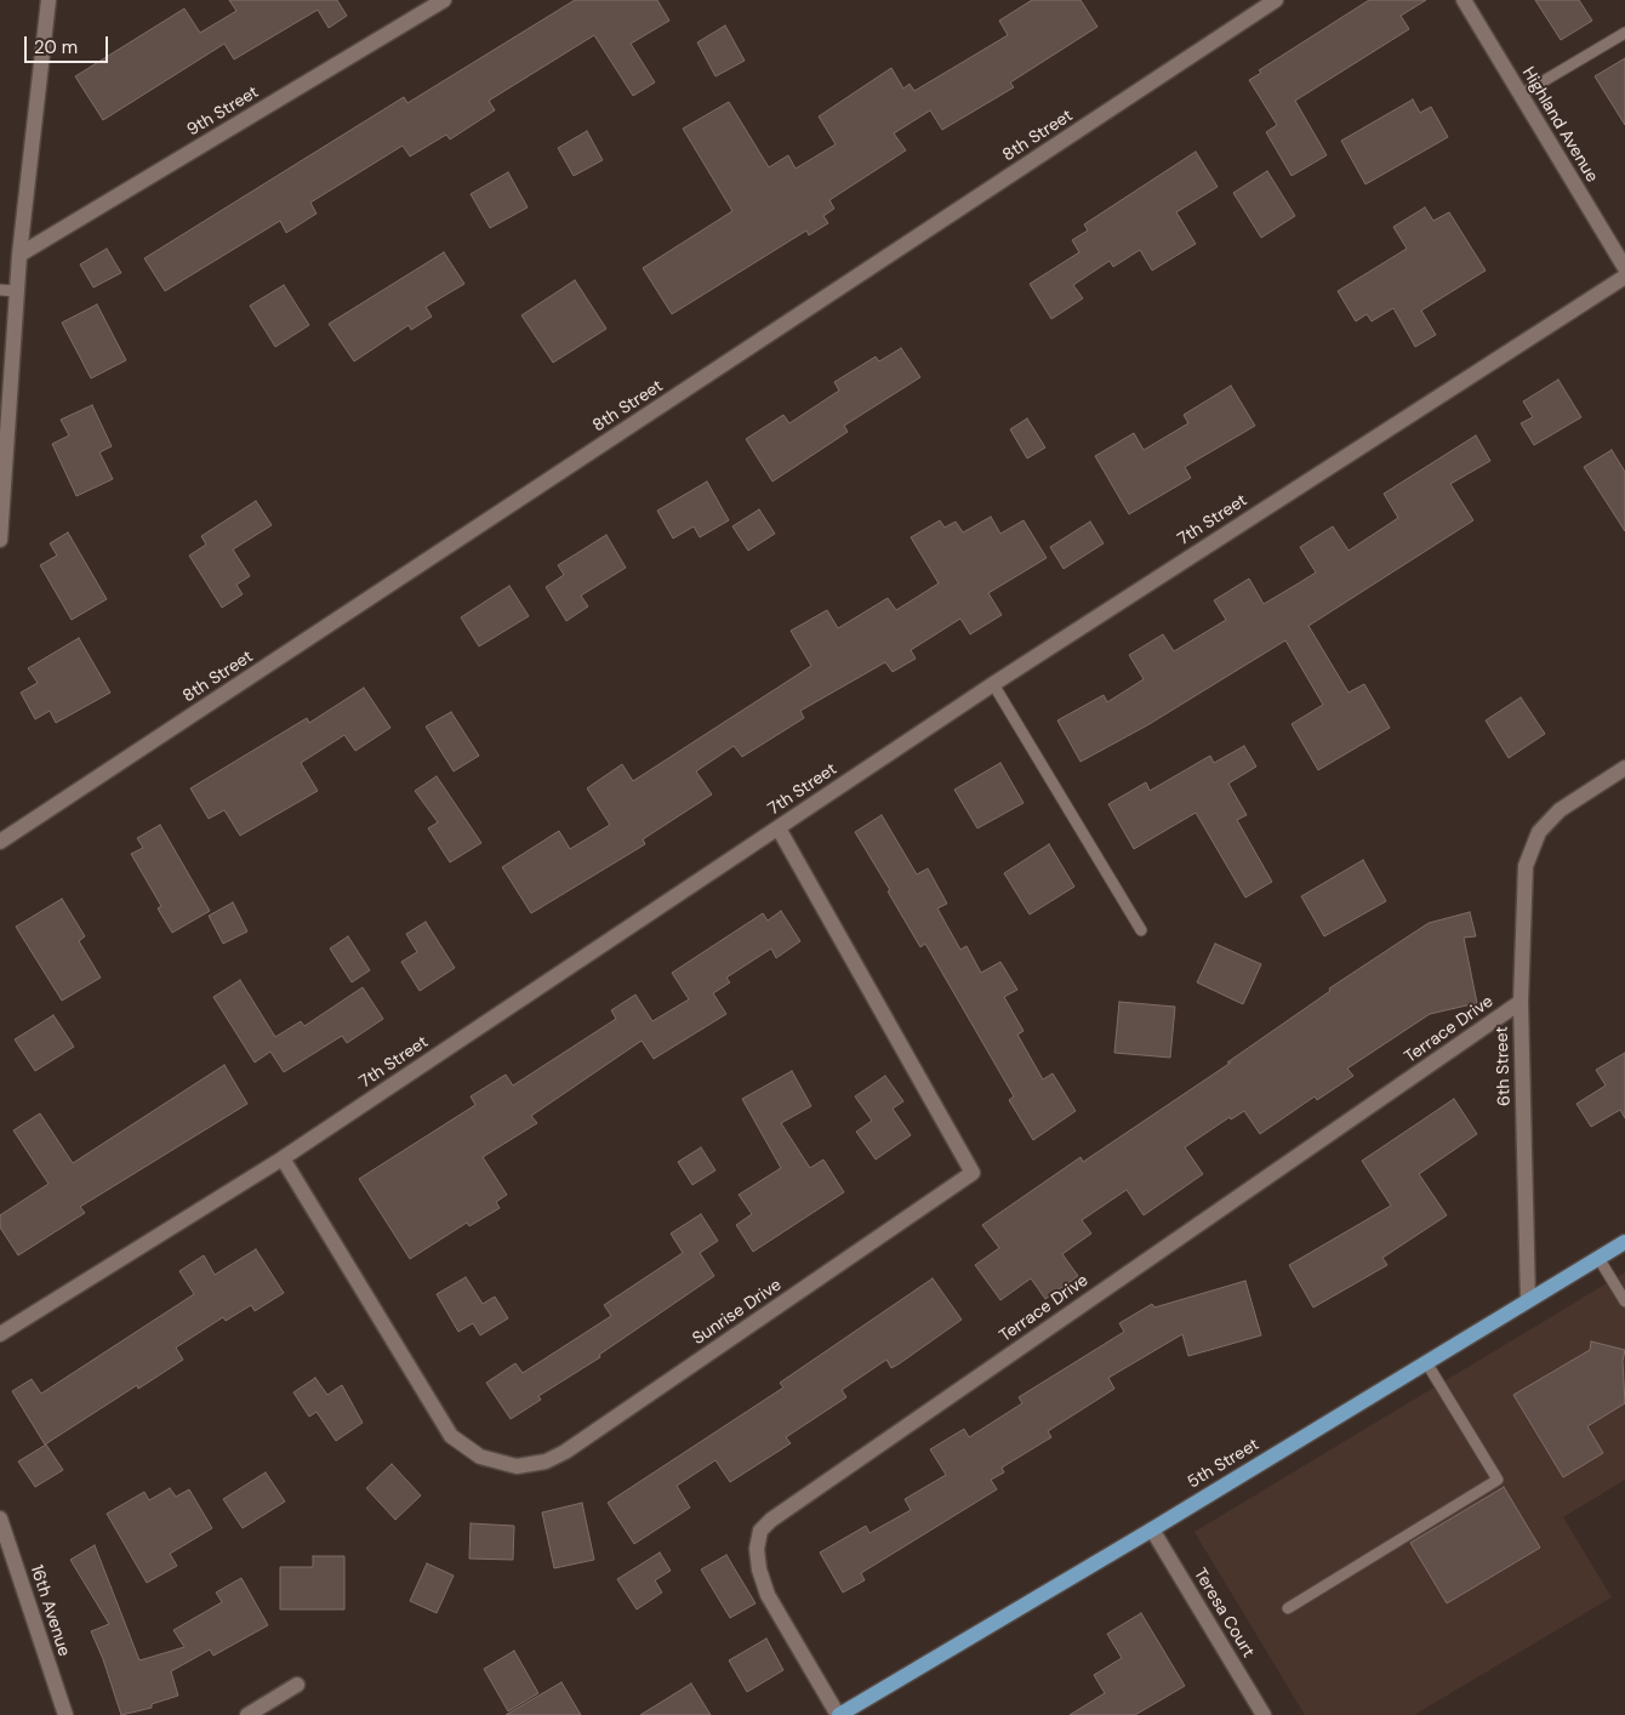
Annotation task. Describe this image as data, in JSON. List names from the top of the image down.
{
  "streets": {
    "main road": ["5th Street"],
    "street": [
      "9th Street",
      "Highland Avenue",
      "8th Street",
      "7th Street",
      "Terrace Drive",
      "6th Street",
      "Sunrise Drive",
      "16th Avenue",
      "Teresa Court"
    ]
  },
  "crossings": [
    ["7th Street", "Sunrise Drive"],
    ["Terrace Drive", "6th Street"],
    ["Terrace Drive", "5th Street"],
    ["6th Street", "5th Street"],
    ["5th Street", "Teresa Court"]
  ],
  "scale_bar": "20 m"
}
